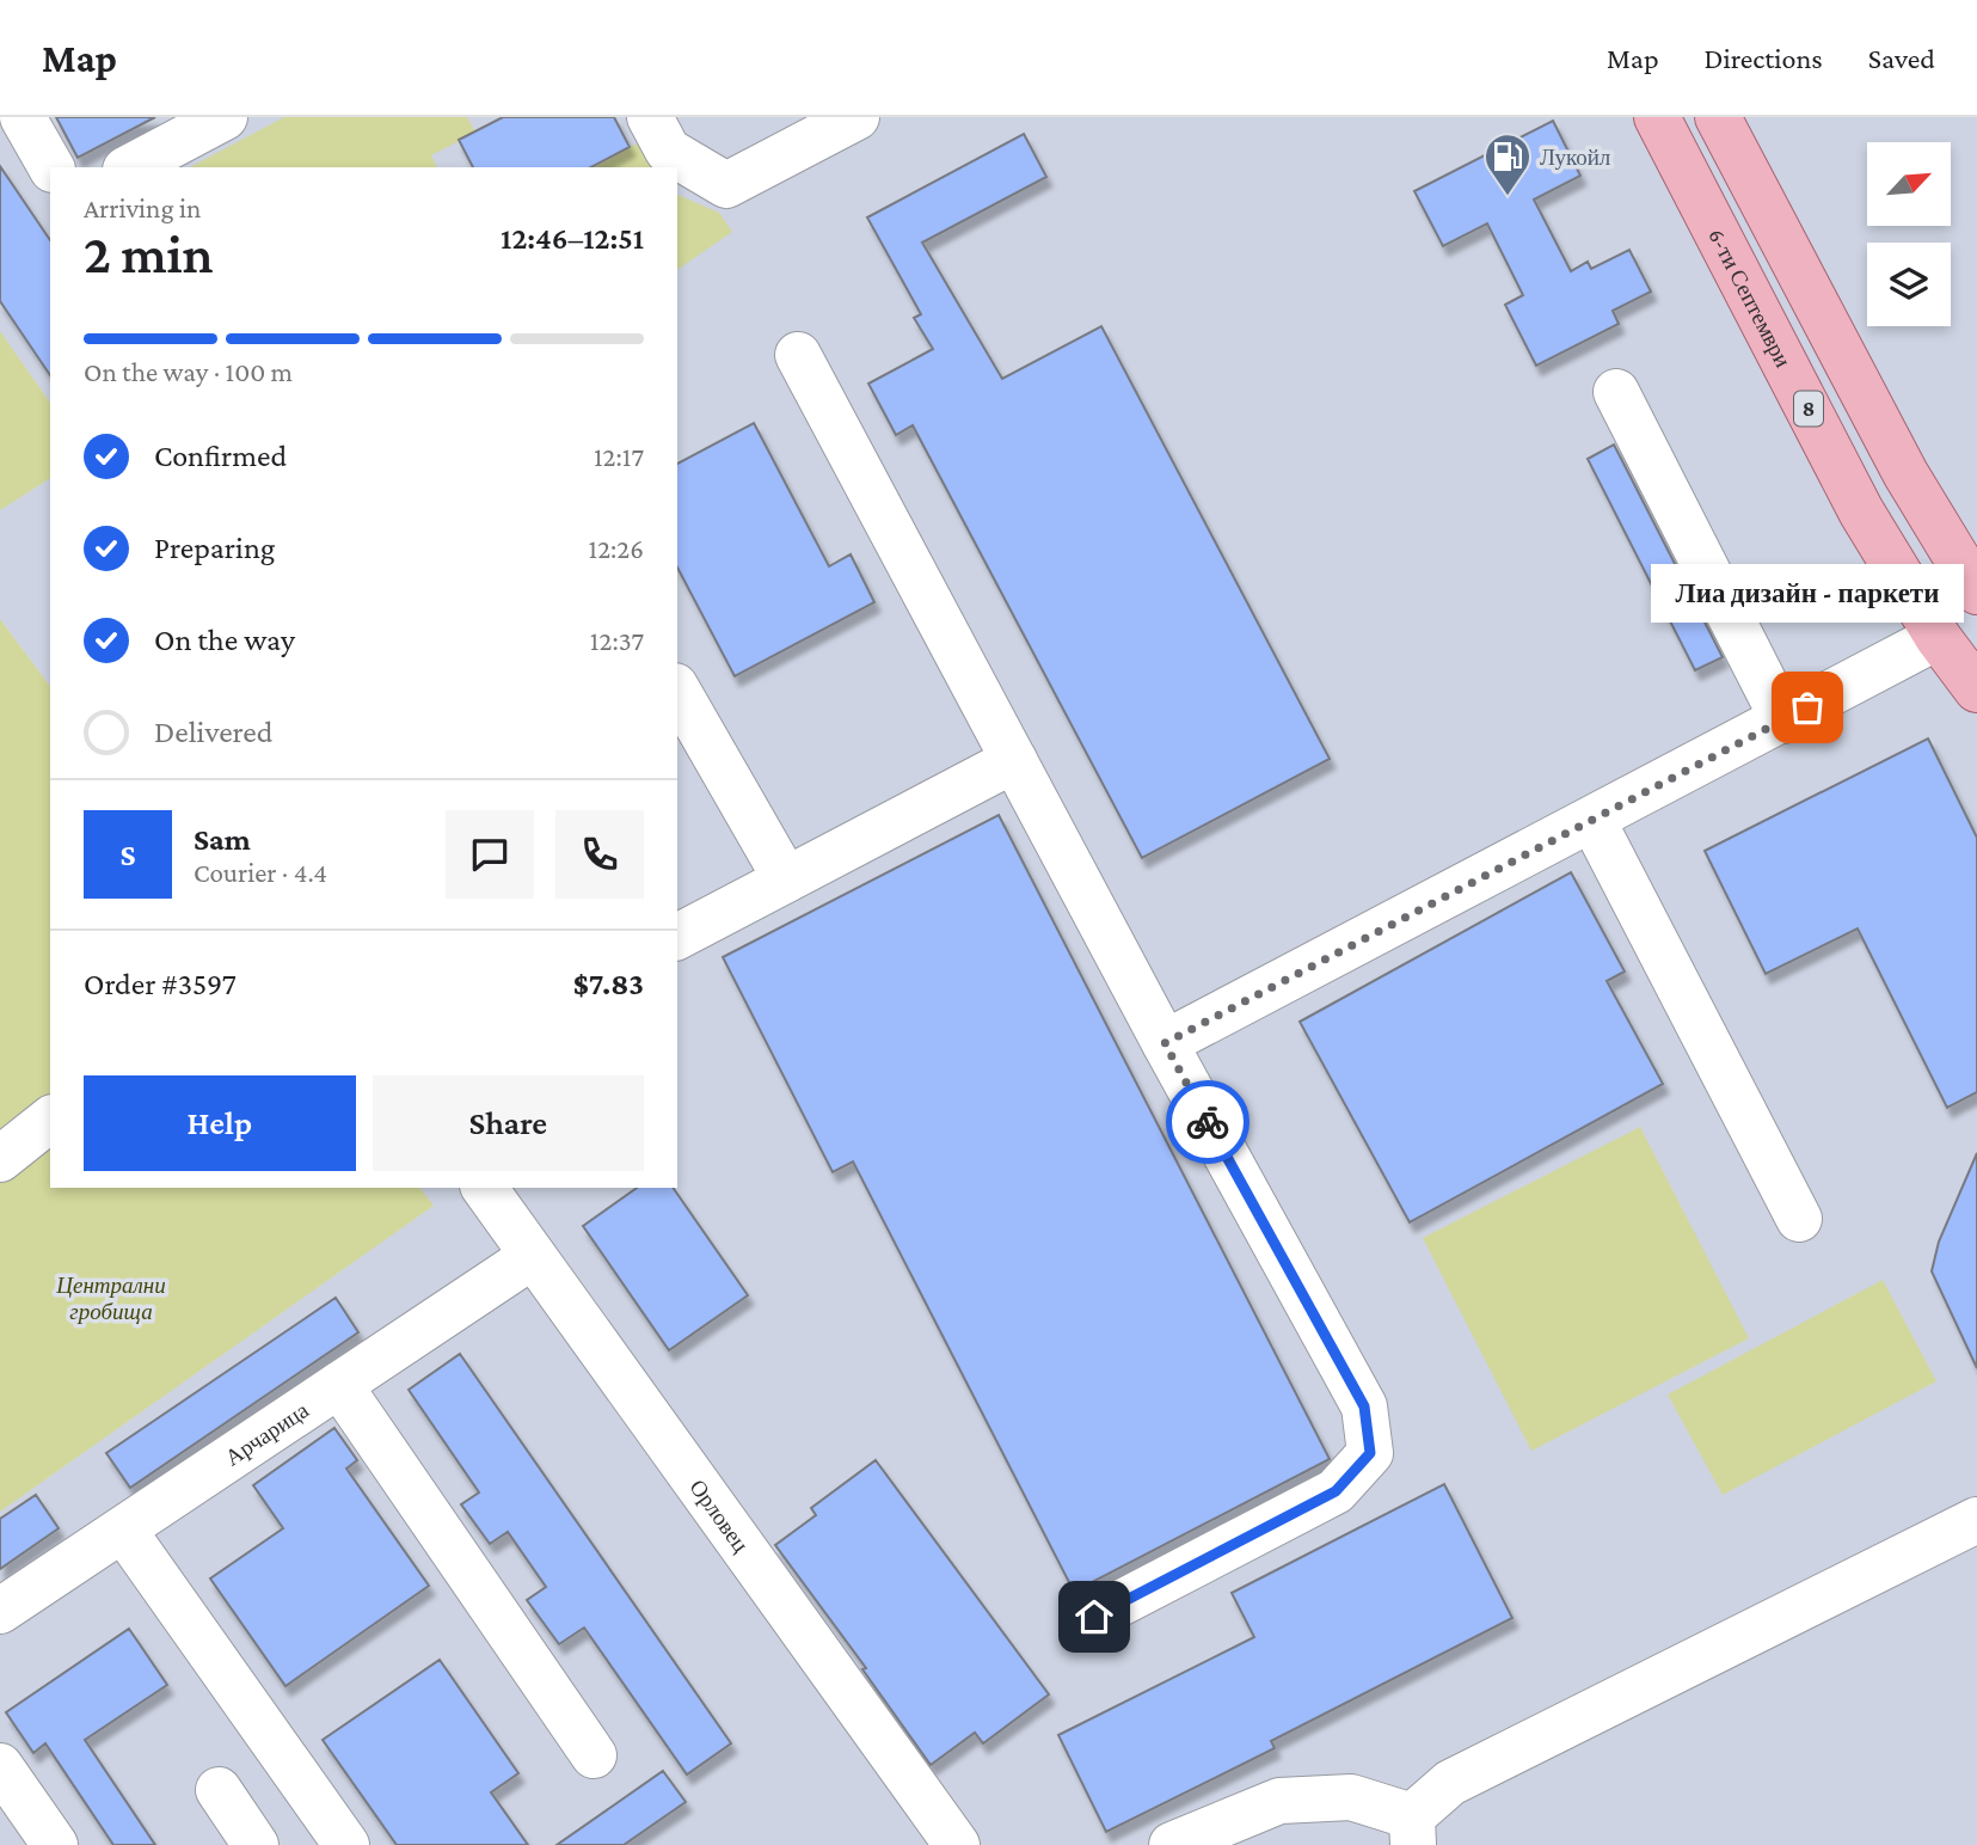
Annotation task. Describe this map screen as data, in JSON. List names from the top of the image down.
{
  "streets": {
    "main road": ["6-ти Септември", "8"],
    "street": ["Арчарица", "Орловец"]
  },
  "crossings": [
    ["Арчарица", "Орловец"]
  ],
  "parks": ["Централни гробища"],
  "places": {
    "fuel station": ["Лукойл"],
    "other": ["Лиа дизайн - паркети"]
  },
  "north": "top right",
  "page": {
    "header": "Map",
    "nav": ["Map", "Directions", "Saved"],
    "heading": ["2 min", "Arriving in", "12:46–12:51"],
    "panel": [
      "Sam",
      "Courier · 4.4",
      "Order #3597",
      "$7.83"
    ],
    "bar": "On the way · 100 m",
    "list": [
      ["Confirmed", "12:17"],
      ["Preparing", "12:26"],
      ["On the way", "12:37"],
      "Delivered"
    ],
    "bubble": "Лиа дизайн - паркети",
    "round": "S",
    "buttons": ["Help", "Share"]
  }
}
